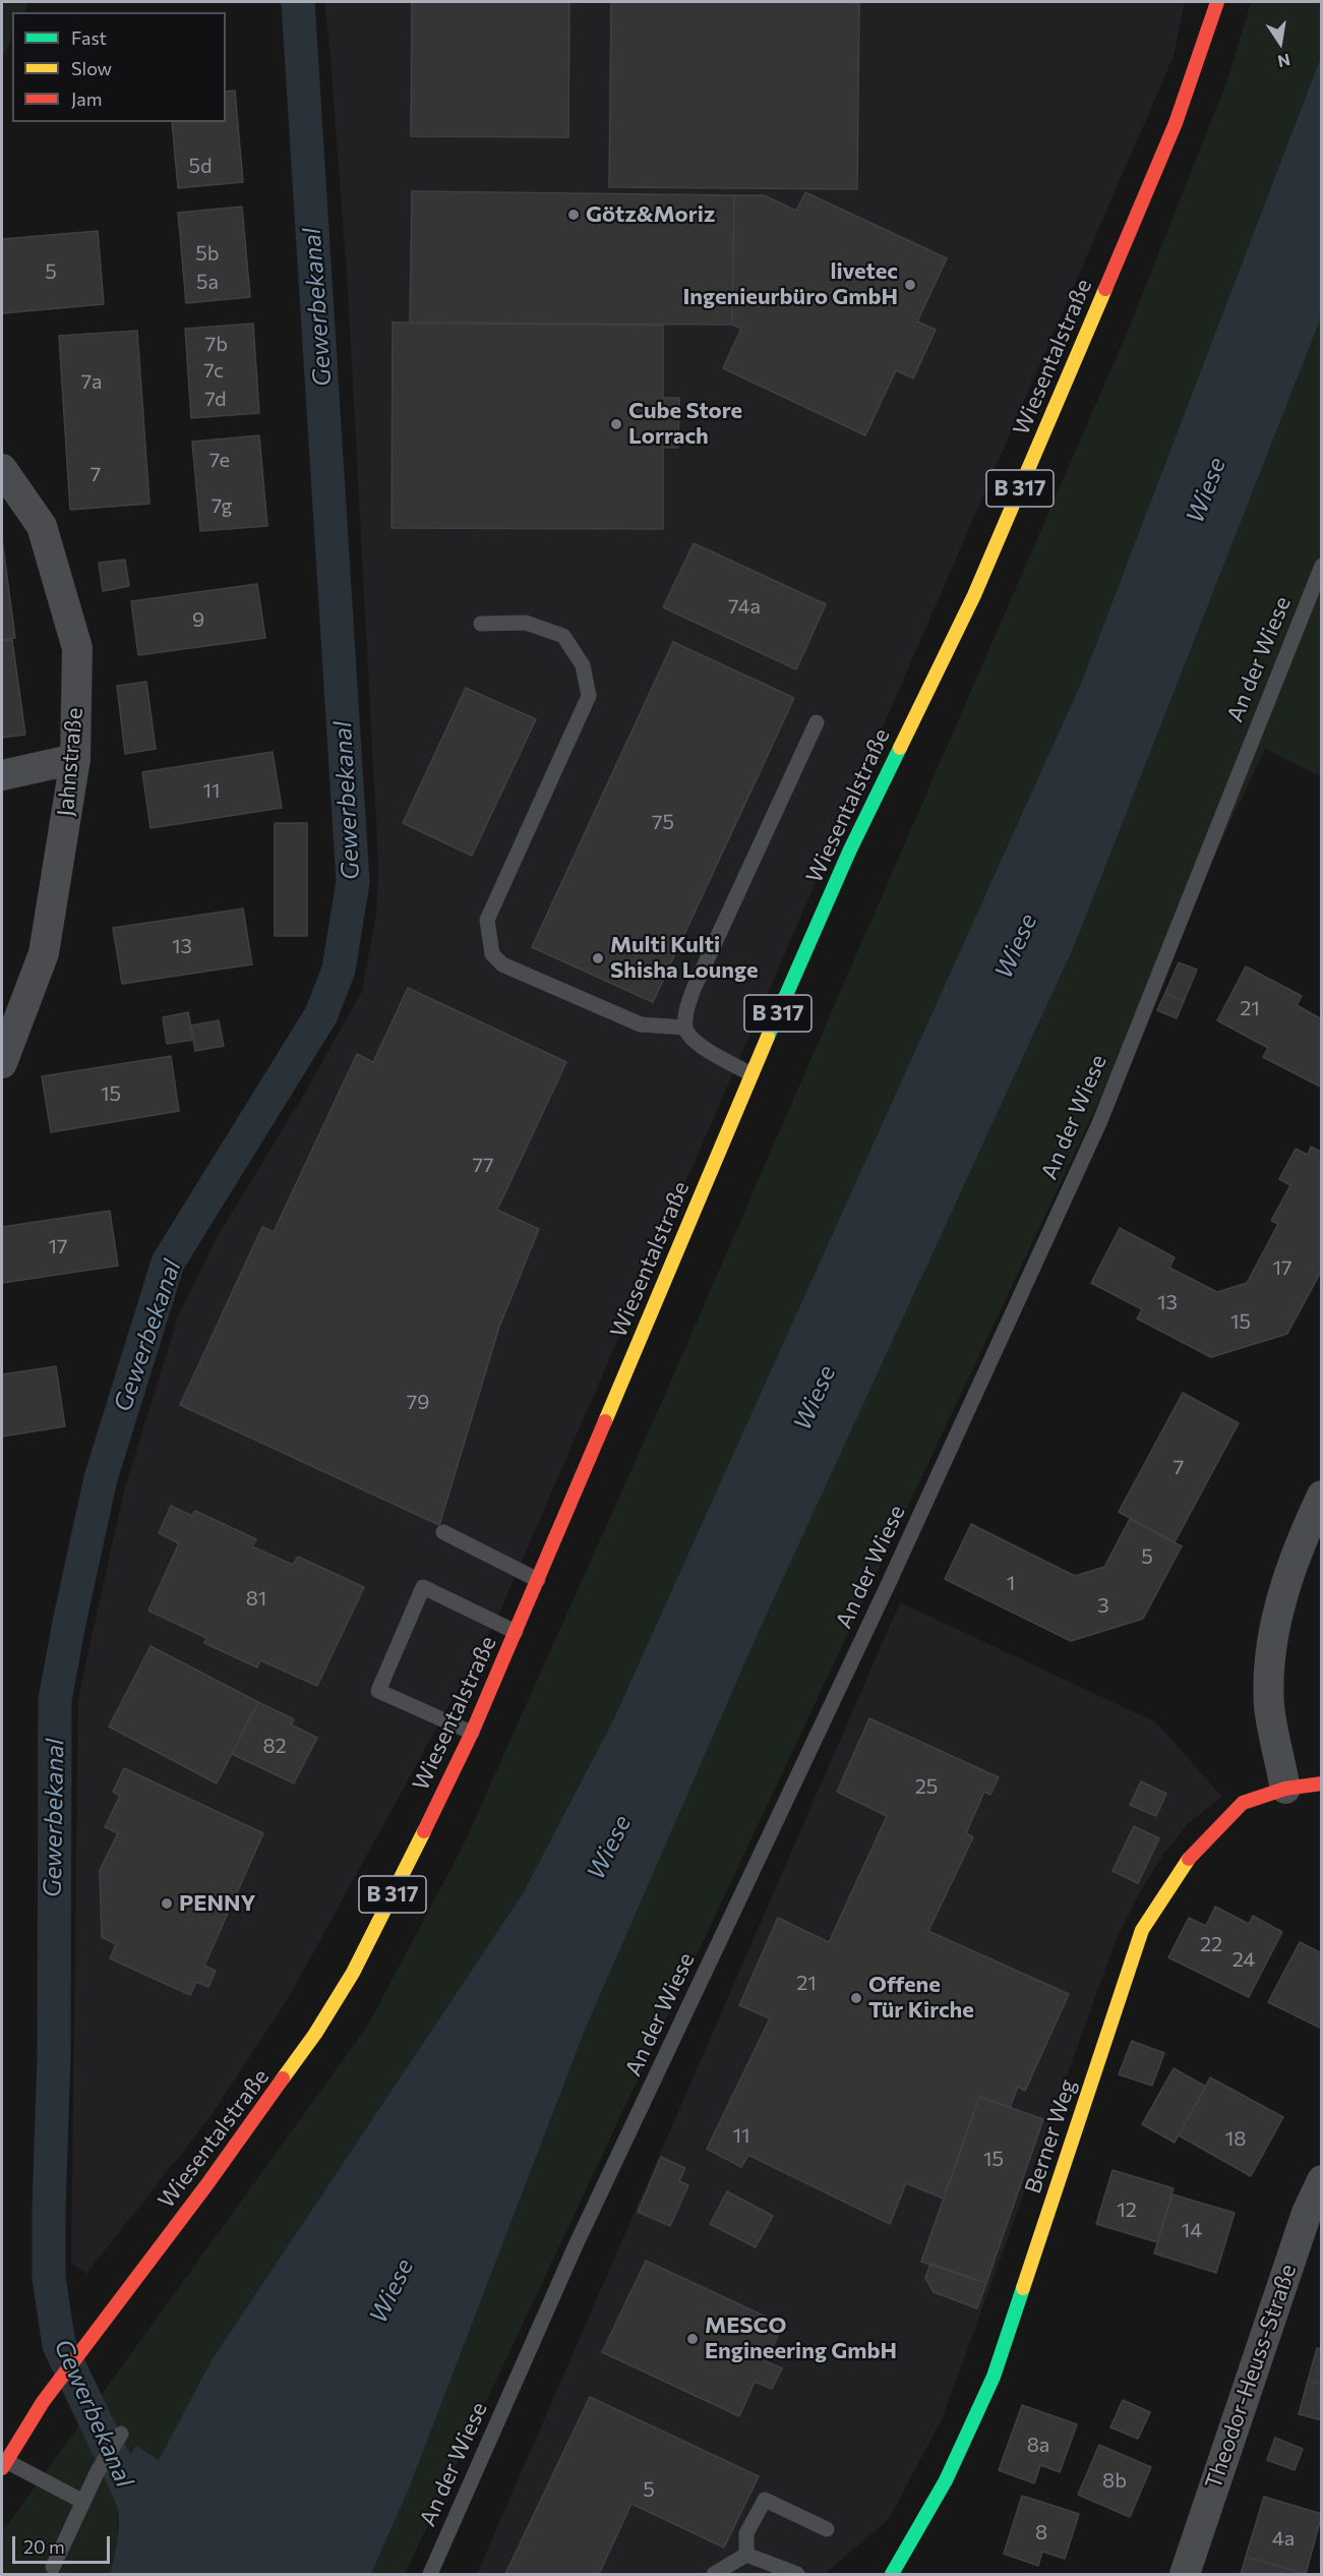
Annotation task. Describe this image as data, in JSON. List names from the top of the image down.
{
  "streets": {
    "main road": ["Wiesentalstraße", "B 317", "Berner Weg"],
    "street": ["Jahnstraße", "Theodor-Heuss-Straße"],
    "lane": ["An der Wiese"]
  },
  "water": ["Gewerbekanal", "Wiese"],
  "places": [
    "Götz&Moriz",
    "livetec Ingenieurbüro GmbH",
    "Cube Store Lorrach",
    "Multi Kulti Shisha Lounge",
    "PENNY",
    "Offene Tür Kirche",
    "MESCO Engineering GmbH"
  ],
  "house_numbers": [
    "5d",
    "5b",
    "5",
    "5a",
    "7b",
    "7c",
    "7a",
    "7d",
    "7e",
    "7",
    "7g",
    "74a",
    "9",
    "11",
    "75",
    "13",
    "21",
    "15",
    "77",
    "17",
    "17",
    "13",
    "15",
    "79",
    "7",
    "5",
    "1",
    "81",
    "3",
    "82",
    "25",
    "22",
    "24",
    "21",
    "11",
    "18",
    "15",
    "12",
    "14",
    "8a",
    "8b",
    "5",
    "8",
    "4a"
  ],
  "legend": ["Fast", "Slow", "Jam"],
  "scale_bar": "20 m",
  "north": "bottom"
}
